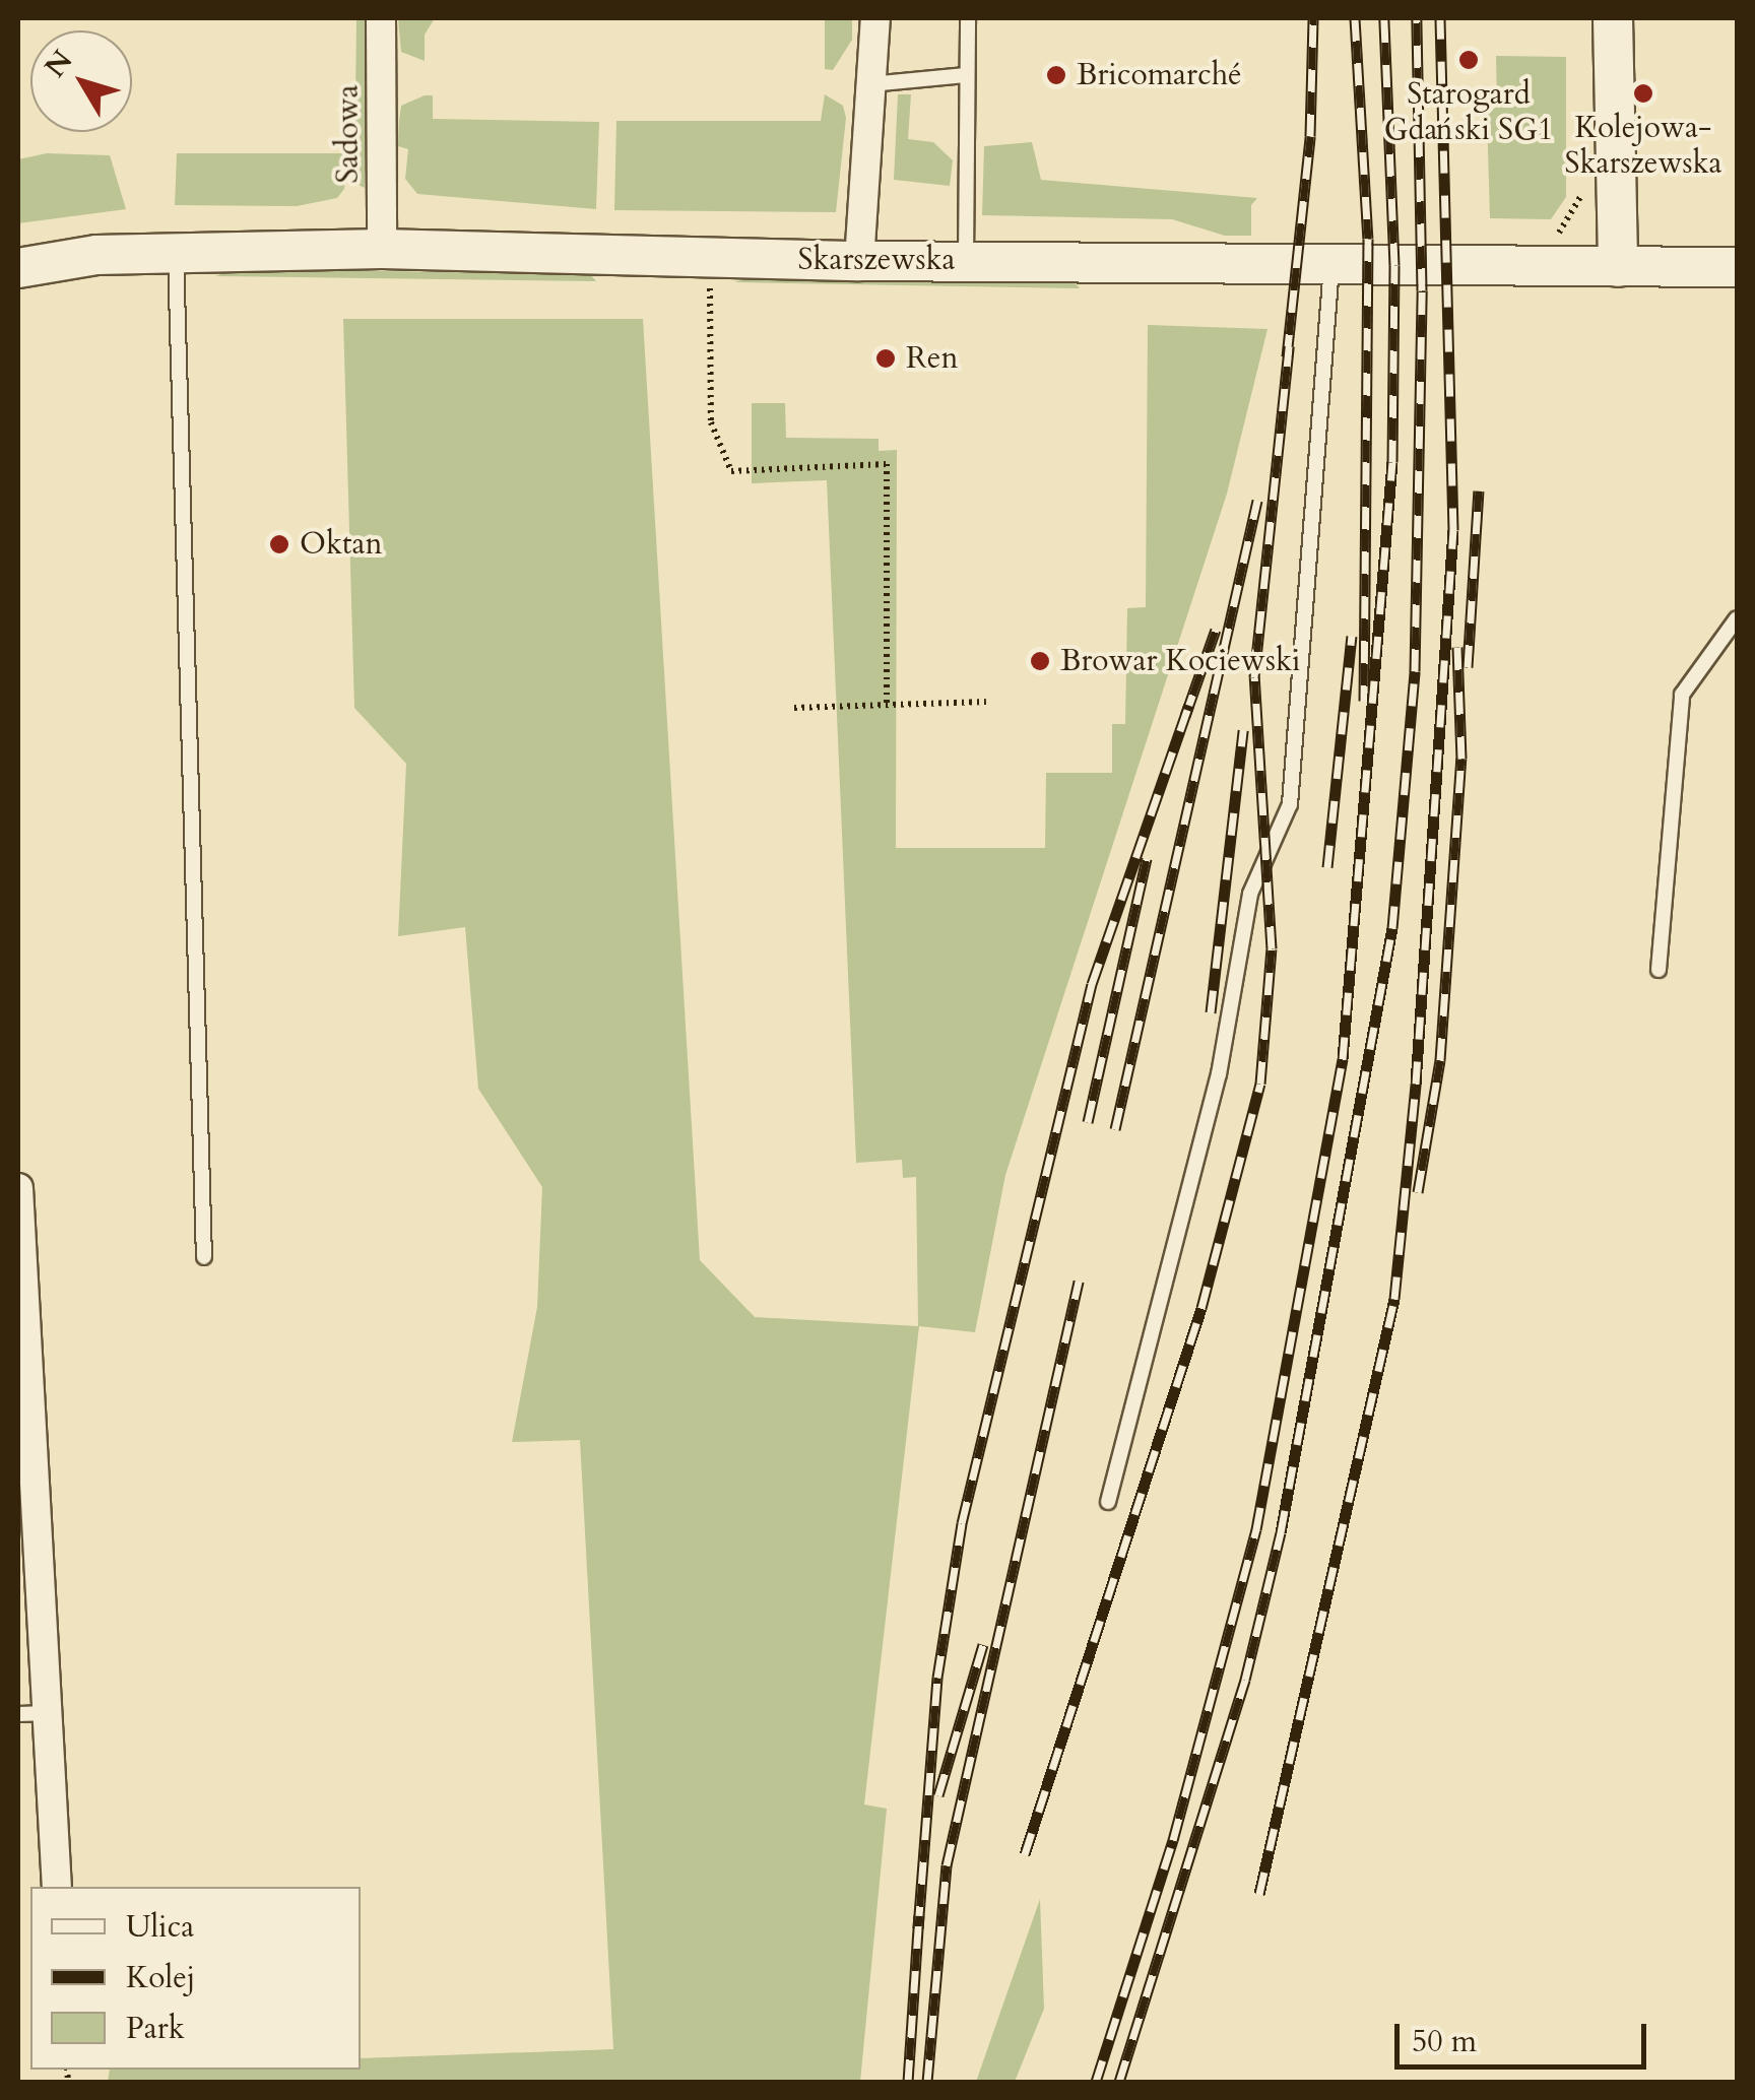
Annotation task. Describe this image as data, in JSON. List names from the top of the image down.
{
  "streets": {
    "main road": ["Skarszewska"],
    "street": ["Sadowa"]
  },
  "crossings": [
    ["Sadowa", "Skarszewska"]
  ],
  "places": [
    "Starogard Gdański SG1",
    "Bricomarché",
    "Kolejowa- Skarszewska",
    "Ren",
    "Oktan",
    "Browar Kociewski"
  ],
  "legend": ["Ulica", "Kolej", "Park"],
  "scale_bar": "50 m",
  "north": "top left"
}
